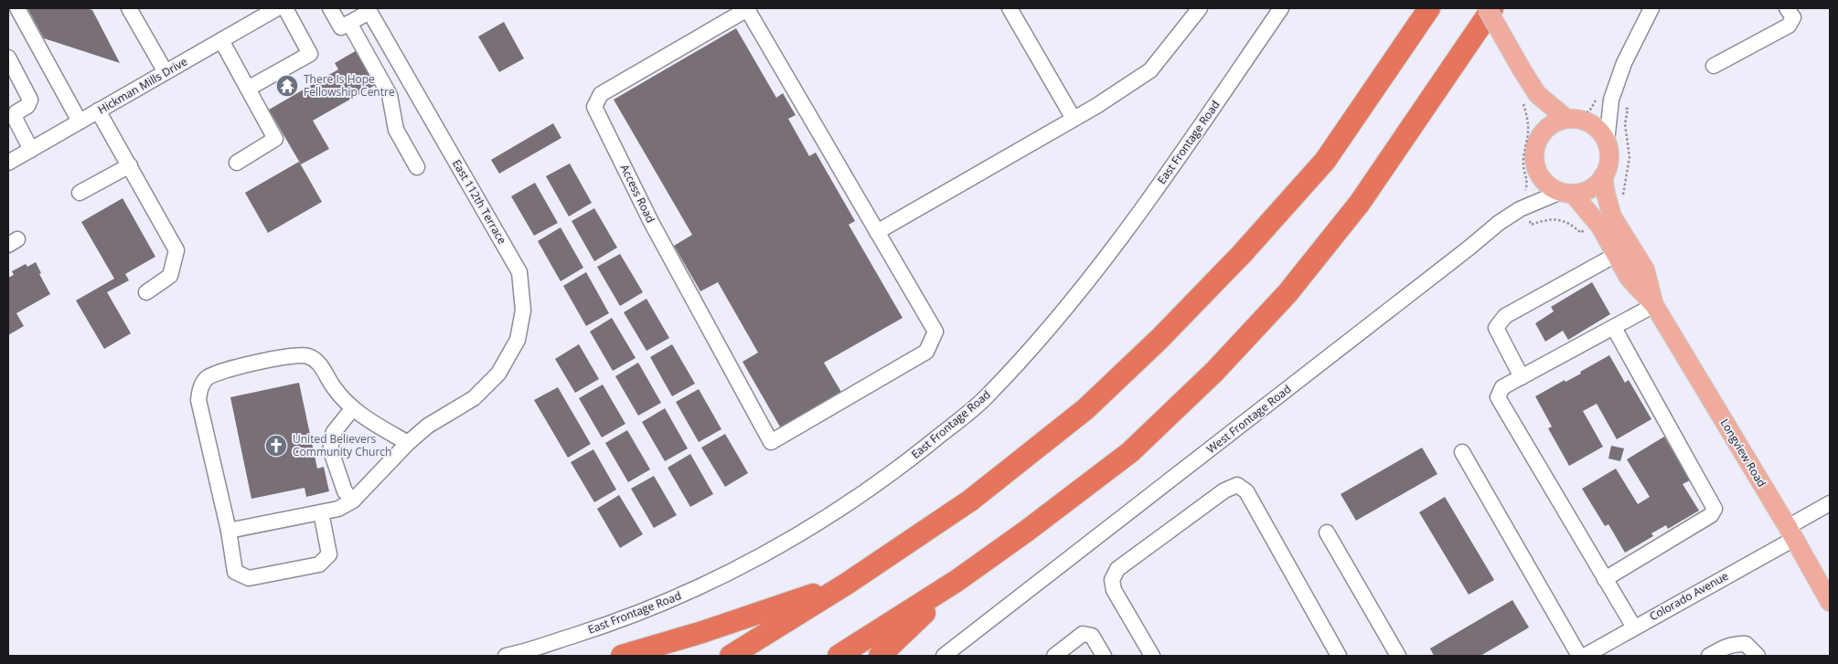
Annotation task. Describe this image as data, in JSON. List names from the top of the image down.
{
  "streets": {
    "main road": ["Longview Road"],
    "street": [
      "Hickman Mills Drive",
      "East Frontage Road",
      "Access Road",
      "East 112th Terrace",
      "West Frontage Road",
      "Colorado Avenue"
    ]
  },
  "crossings": [
    ["West Frontage Road", "Longview Road"],
    ["Longview Road", "Colorado Avenue"]
  ],
  "places": {
    "temple": ["There Is Hope Fellowship Centre"],
    "church": ["United Believers Community Church"]
  }
}
